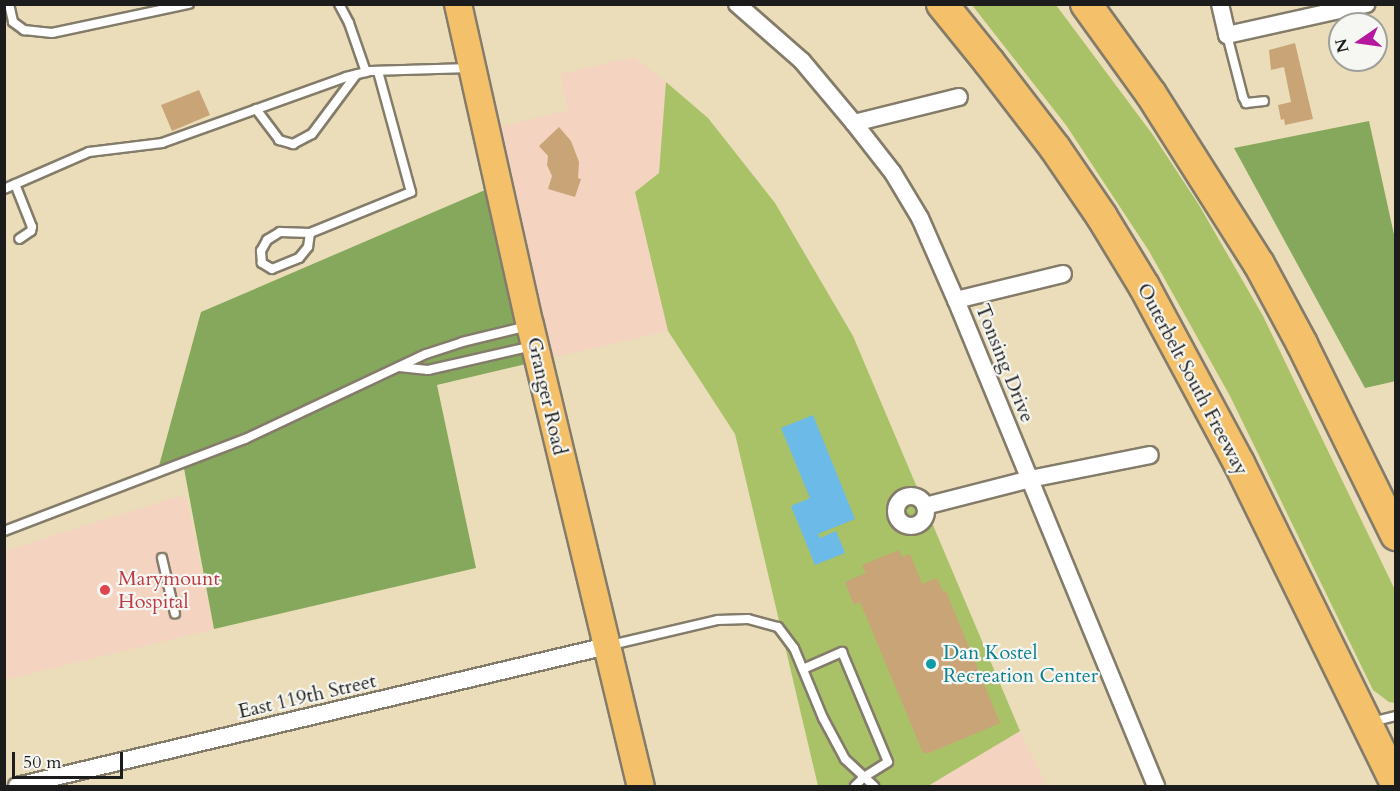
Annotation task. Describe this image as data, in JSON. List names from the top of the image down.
{
  "streets": {
    "highway": ["Outerbelt South Freeway"],
    "main road": ["Granger Road"],
    "street": ["Tonsing Drive", "East 119th Street"]
  },
  "crossings": [
    ["Granger Road", "East 119th Street"]
  ],
  "places": ["Marymount Hospital", "Dan Kostel Recreation Center"],
  "scale_bar": "50 m",
  "north": "left"
}
